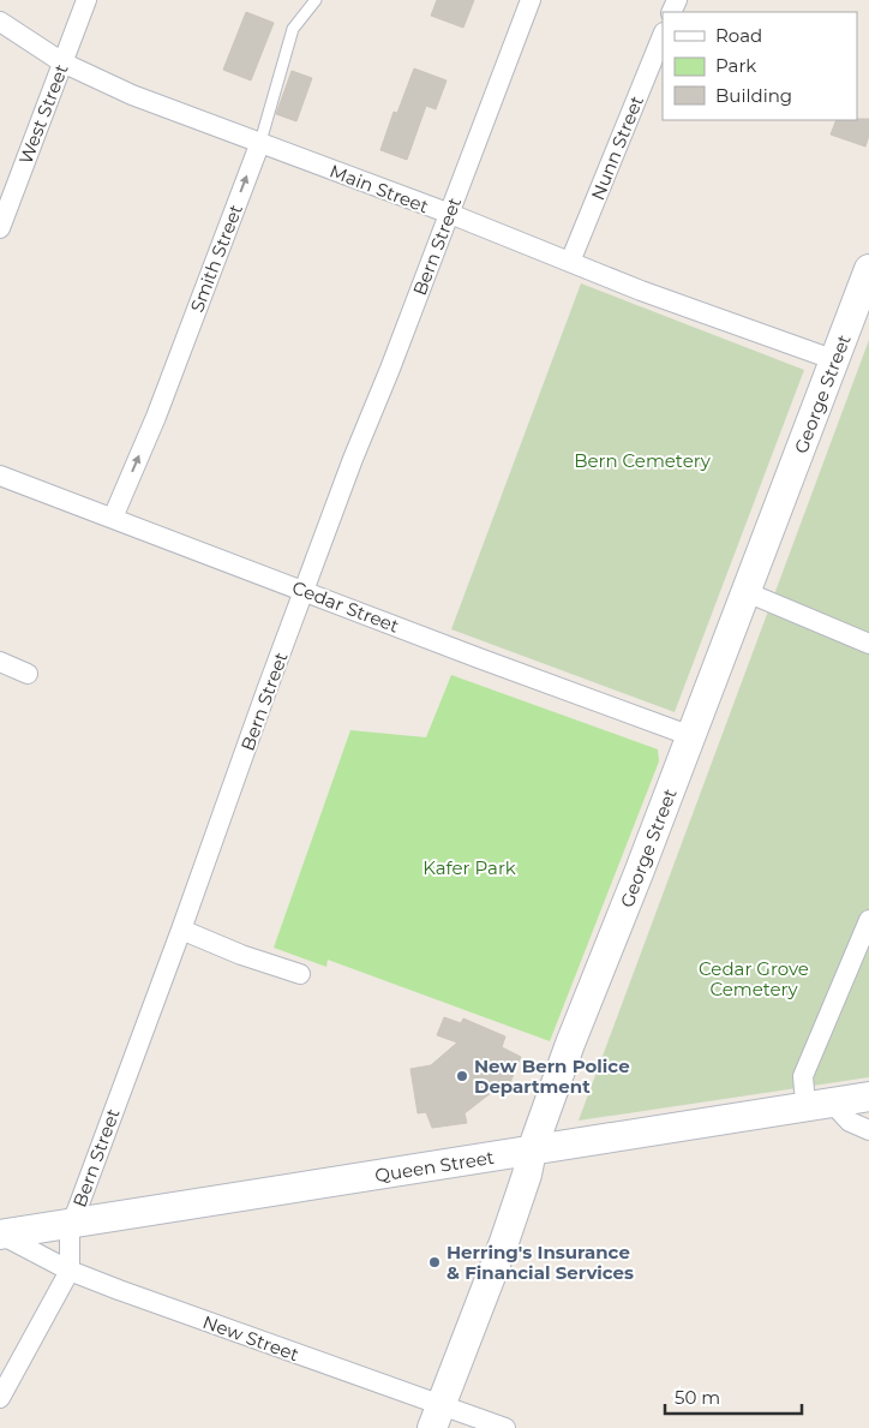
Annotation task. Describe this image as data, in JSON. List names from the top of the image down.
{
  "streets": {
    "street": [
      "West Street",
      "Nunn Street",
      "Main Street",
      "Bern Street",
      "Smith Street",
      "George Street",
      "Cedar Street",
      "Queen Street",
      "New Street"
    ]
  },
  "crossings": [
    ["West Street", "Main Street"],
    ["Nunn Street", "Main Street"],
    ["Main Street", "Bern Street"],
    ["Main Street", "Smith Street"],
    ["Main Street", "George Street"],
    ["Bern Street", "Cedar Street"],
    ["Bern Street", "Queen Street"],
    ["Bern Street", "New Street"],
    ["Smith Street", "Cedar Street"],
    ["George Street", "Cedar Street"],
    ["George Street", "Queen Street"],
    ["George Street", "New Street"],
    ["Queen Street", "New Street"]
  ],
  "one_way": ["Smith Street"],
  "parks": ["Bern Cemetery", "Kafer Park", "Cedar Grove Cemetery"],
  "places": ["New Bern Police Department", "Herring's Insurance & Financial Services"],
  "legend": ["Road", "Park", "Building"],
  "scale_bar": "50 m"
}
